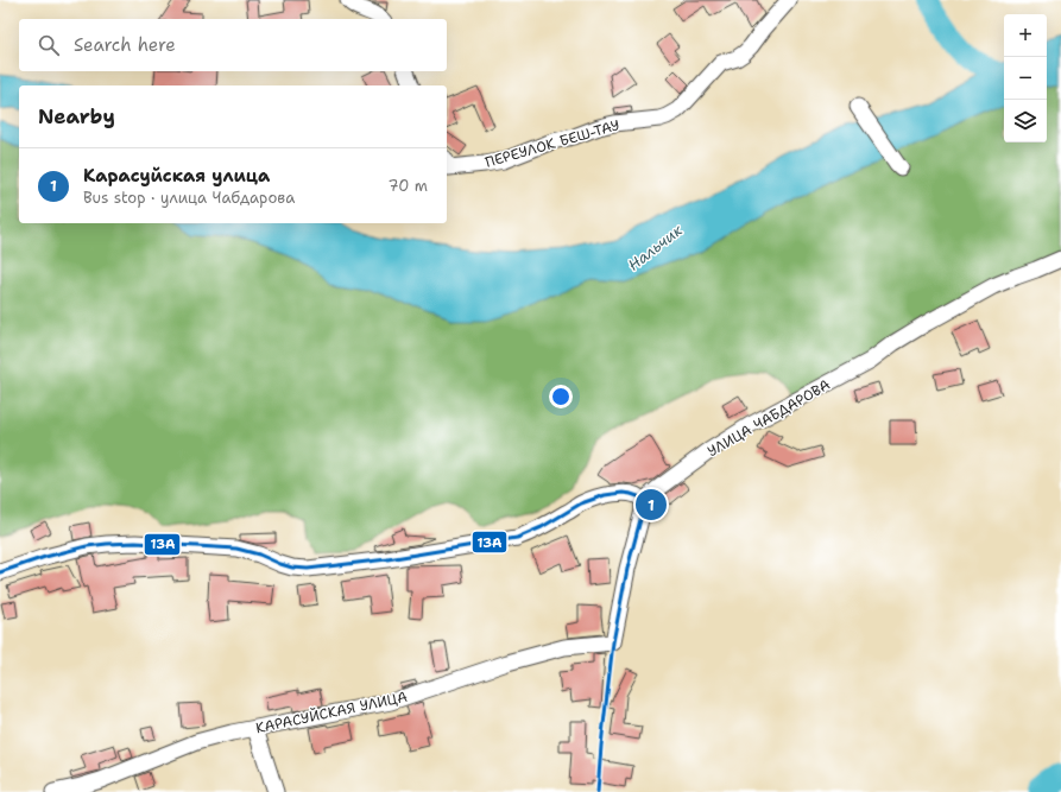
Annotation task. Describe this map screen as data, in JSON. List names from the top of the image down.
{
  "streets": {
    "street": ["ПЕРЕУЛОК БЕШ-ТАУ", "УЛИЦА ЧАБДАРОВА", "КАРАСУЙСКАЯ УЛИЦА"]
  },
  "crossings": [
    ["УЛИЦА ЧАБДАРОВА", "КАРАСУЙСКАЯ УЛИЦА"]
  ],
  "water": ["Нальчик"],
  "lines": ["transit line 13А"],
  "page": {
    "map_buttons": ["+", "−"],
    "search": "Search here",
    "heading": "Nearby",
    "list": [
      {
        "mark": "1",
        "name": "Карасуйская улица",
        "note": "Bus stop · улица Чабдарова",
        "value": "70 m"
      }
    ],
    "pins": "1"
  }
}
